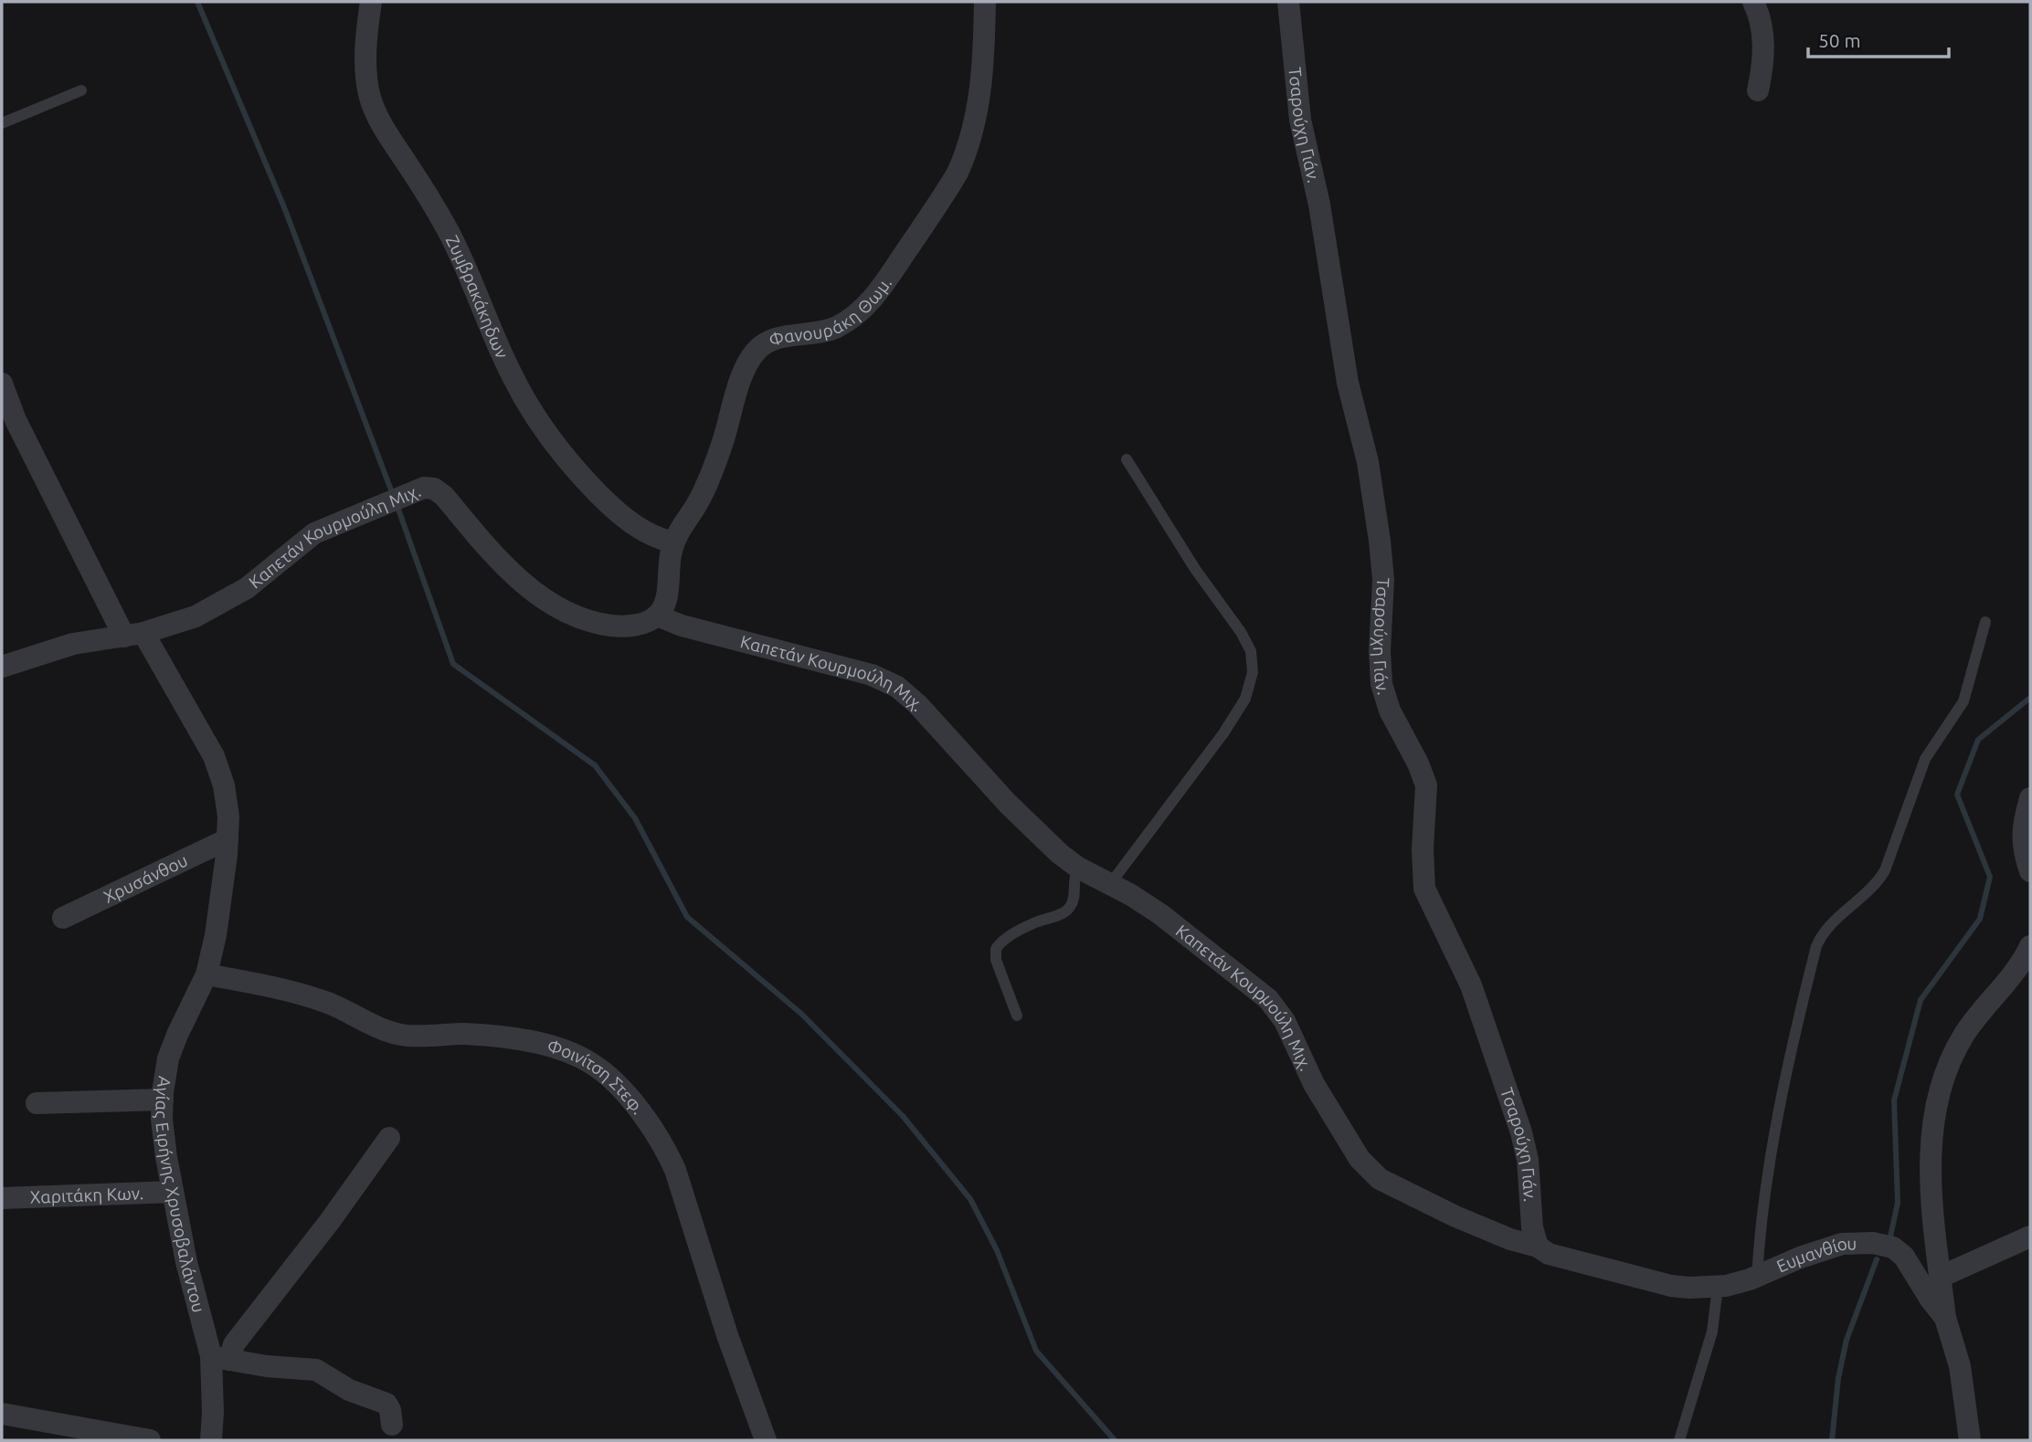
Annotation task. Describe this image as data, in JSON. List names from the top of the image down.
{
  "streets": {
    "street": [
      "Τσαρούχη Γιάν.",
      "Ζυμβρακάκηδων",
      "Φανουράκη Θωμ.",
      "Καπετάν Κουρμούλη Μιχ.",
      "Χρυσάνθου",
      "Φοινίτση Στεφ.",
      "Χαριτάκη Κων.",
      "Αγίας Ειρήνης Χρυσοβαλάντου",
      "Ευμανθίου"
    ]
  },
  "crossings": [
    ["Τσαρούχη Γιάν.", "Καπετάν Κουρμούλη Μιχ."],
    ["Τσαρούχη Γιάν.", "Ευμανθίου"],
    ["Ζυμβρακάκηδων", "Φανουράκη Θωμ."],
    ["Φανουράκη Θωμ.", "Καπετάν Κουρμούλη Μιχ."],
    ["Καπετάν Κουρμούλη Μιχ.", "Αγίας Ειρήνης Χρυσοβαλάντου"],
    ["Καπετάν Κουρμούλη Μιχ.", "Ευμανθίου"],
    ["Χρυσάνθου", "Αγίας Ειρήνης Χρυσοβαλάντου"],
    ["Φοινίτση Στεφ.", "Αγίας Ειρήνης Χρυσοβαλάντου"],
    ["Χαριτάκη Κων.", "Αγίας Ειρήνης Χρυσοβαλάντου"]
  ],
  "scale_bar": "50 m"
}
